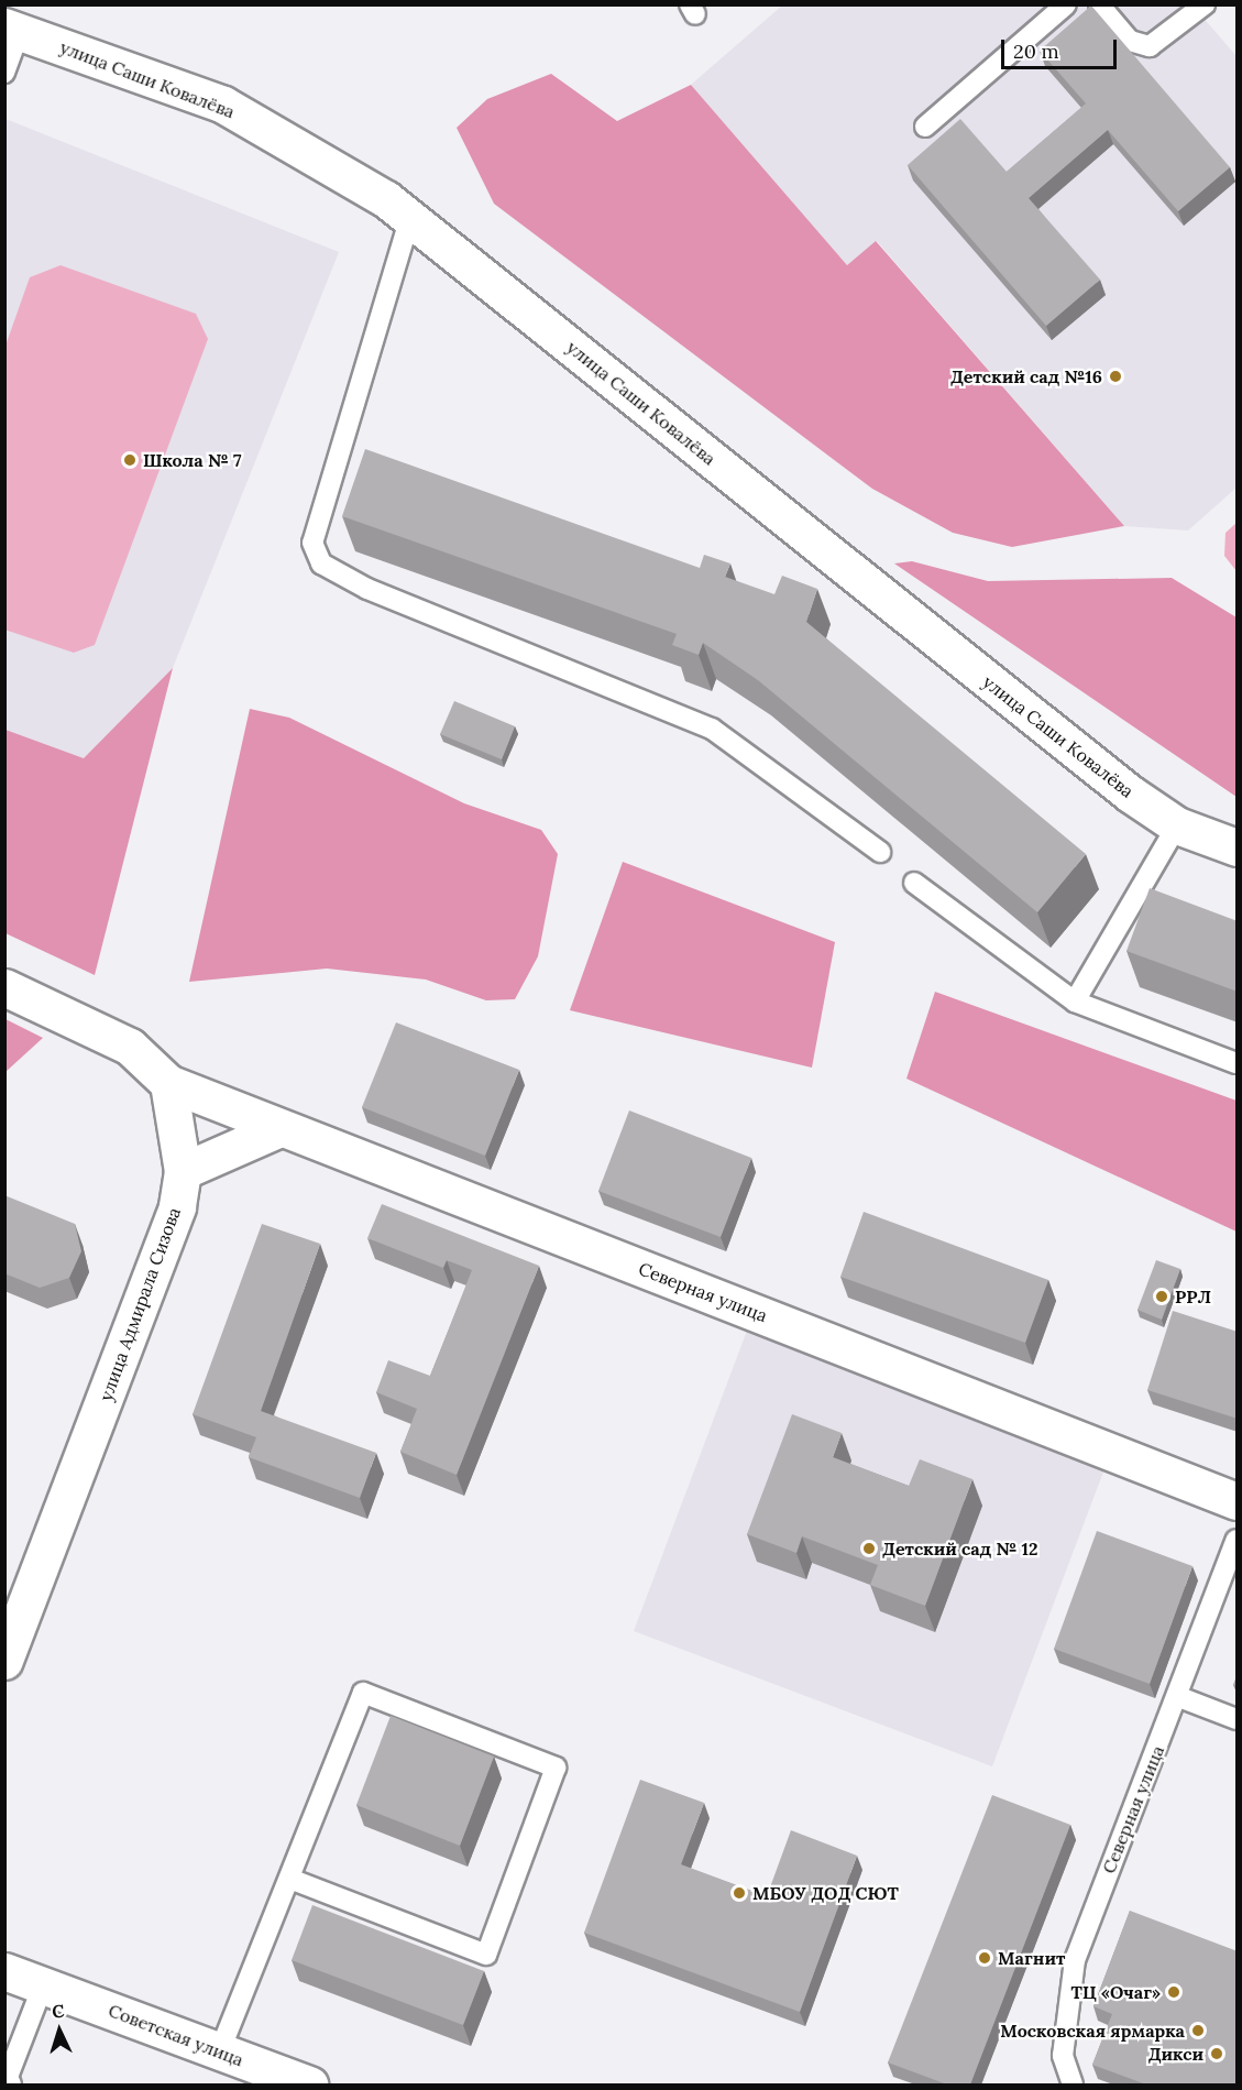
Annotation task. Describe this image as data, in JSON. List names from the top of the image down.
{
  "streets": {
    "street": [
      "улица Саши Ковалёва",
      "Северная улица",
      "улица Адмирала Сизова",
      "Советская улица"
    ]
  },
  "crossings": [
    ["Северная улица", "улица Адмирала Сизова"]
  ],
  "places": [
    "Детский сад №16",
    "Школа № 7",
    "РРЛ",
    "Детский сад № 12",
    "МБОУ ДОД СЮТ",
    "Магнит",
    "ТЦ «Очаг»",
    "Московская ярмарка",
    "Дикси"
  ],
  "scale_bar": "20 m",
  "north": "top"
}
